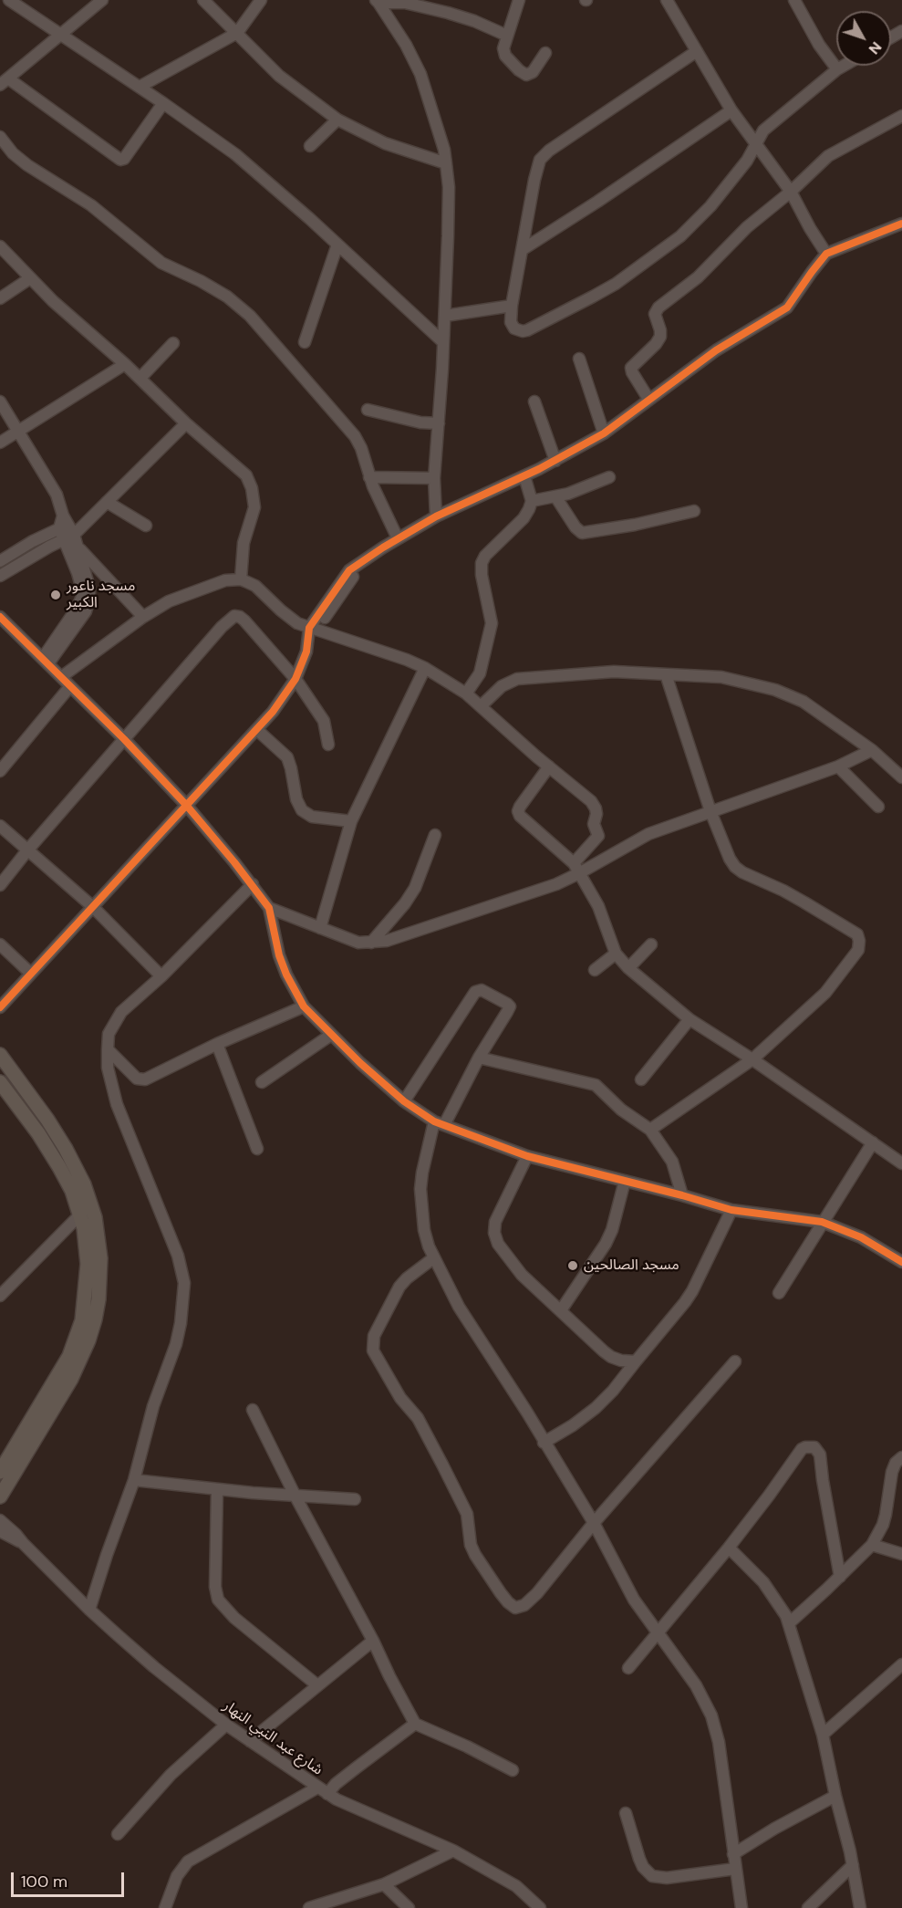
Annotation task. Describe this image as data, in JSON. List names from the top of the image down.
{
  "streets": {
    "street": ["شارع عبد النبي النهار"]
  },
  "places": ["مسجد ناعور الكبير", "مسجد الصالحين"],
  "scale_bar": "100 m",
  "north": "bottom right"
}
